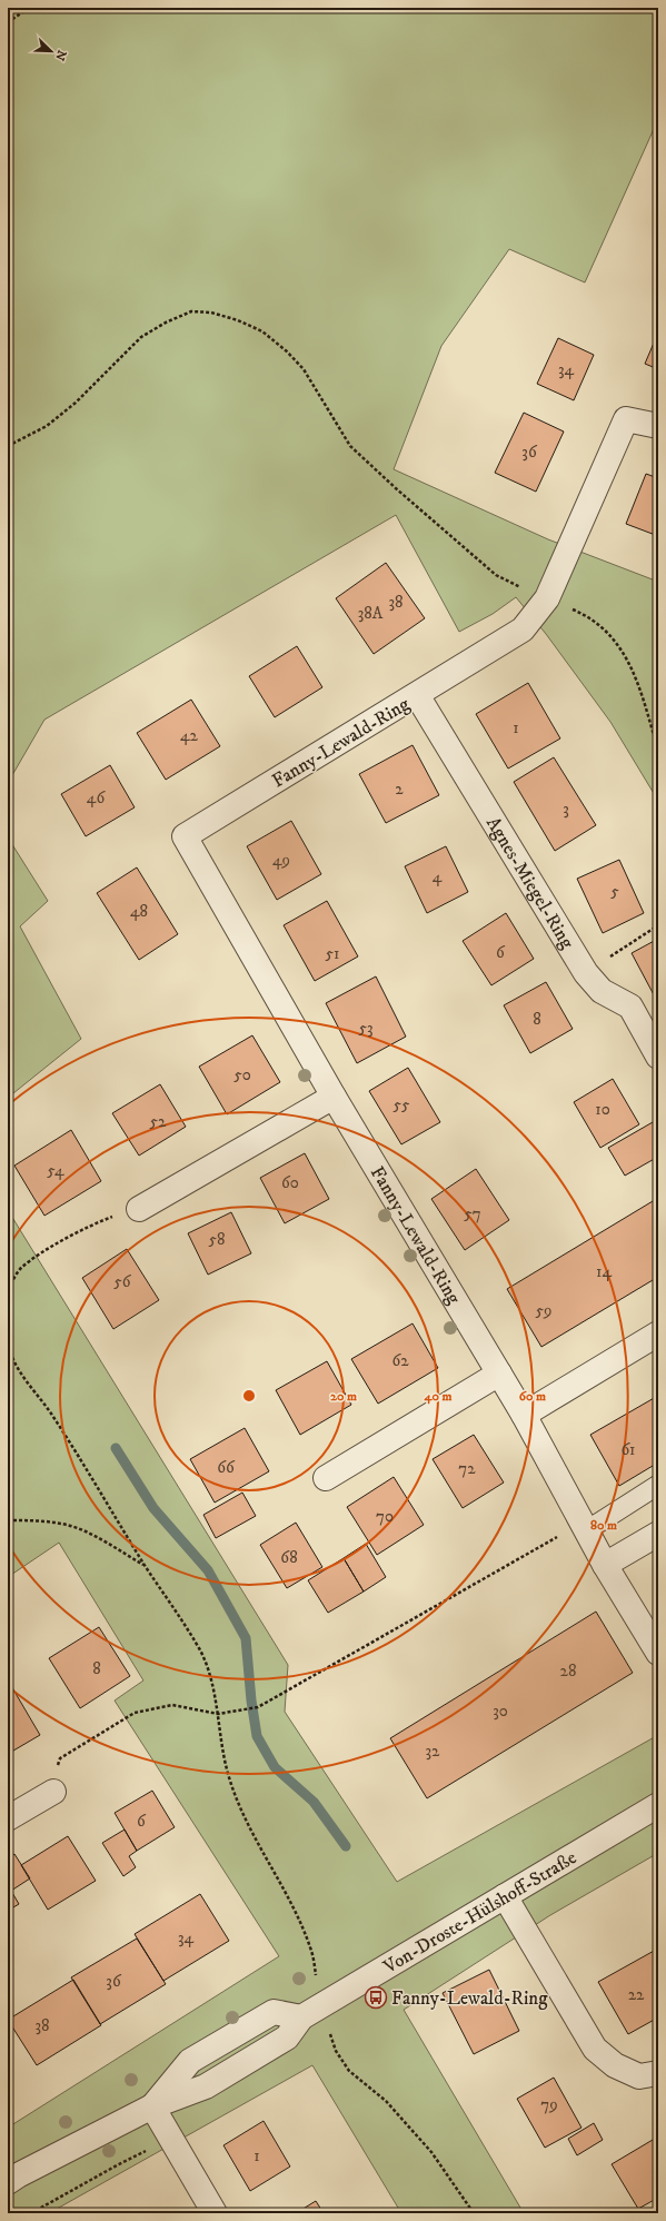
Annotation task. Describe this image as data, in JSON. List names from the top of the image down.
{
  "streets": {
    "street": ["Fanny-Lewald-Ring", "Agnes-Miegel-Ring", "Von-Droste-Hülshoff-Straße"]
  },
  "crossings": [
    ["Fanny-Lewald-Ring", "Agnes-Miegel-Ring"]
  ],
  "places": {
    "bus stop": ["Fanny-Lewald-Ring"]
  },
  "house_numbers": [
    "34",
    "36",
    "38",
    "38A",
    "1",
    "42",
    "2",
    "46",
    "3",
    "49",
    "4",
    "5",
    "48",
    "6",
    "51",
    "8",
    "53",
    "50",
    "55",
    "10",
    "52",
    "54",
    "60",
    "57",
    "58",
    "14",
    "56",
    "59",
    "62",
    "61",
    "66",
    "72",
    "70",
    "68",
    "8",
    "28",
    "30",
    "32",
    "6",
    "34",
    "36",
    "22",
    "38",
    "79",
    "1"
  ],
  "north": "bottom right",
  "rings": [
    "20 m",
    "40 m",
    "60 m",
    "80 m"
  ]
}
